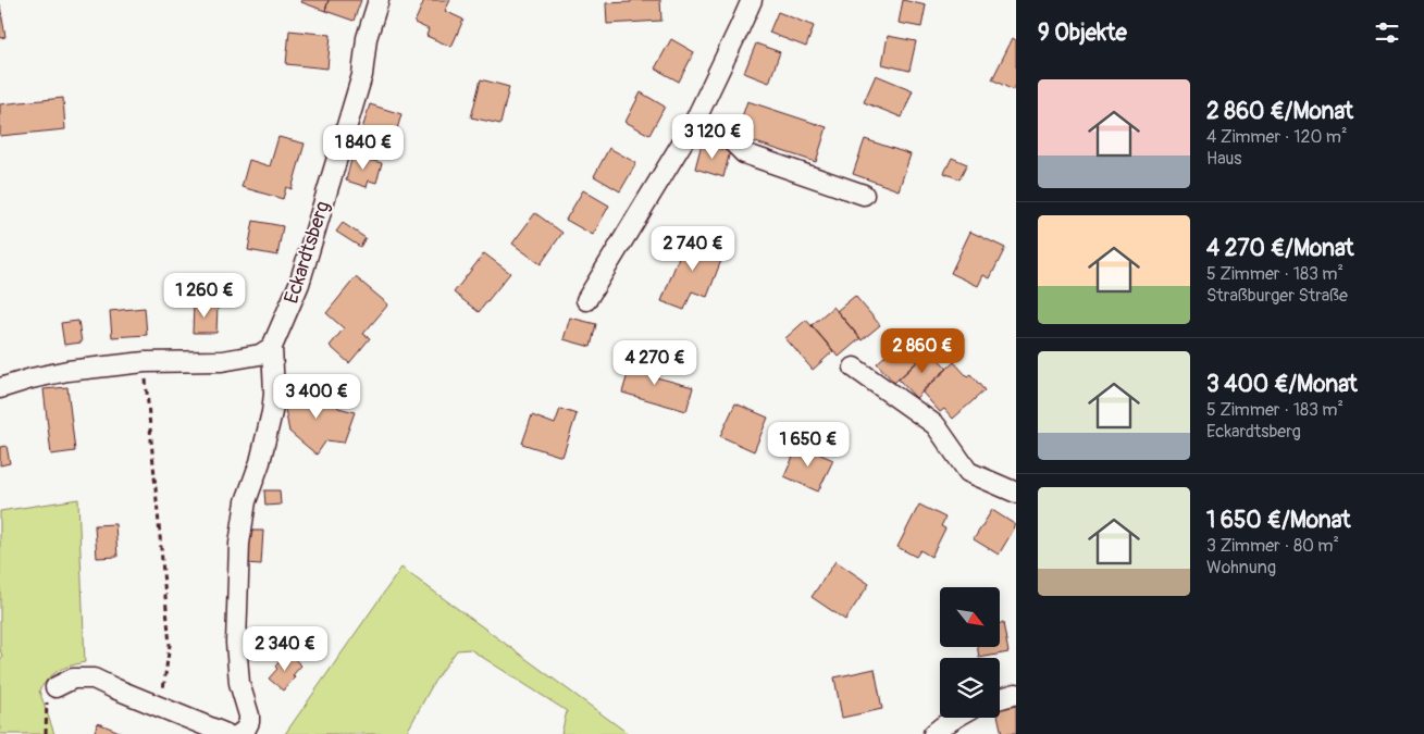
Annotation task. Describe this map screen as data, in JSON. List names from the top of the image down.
{
  "streets": {
    "street": ["Eckardtsberg"]
  },
  "north": "bottom right",
  "page": {
    "heading": "9 Objekte",
    "list": [
      {
        "name": "2 860 €/Monat",
        "note": "4 Zimmer · 120 m² · Haus"
      },
      {
        "name": "4 270 €/Monat",
        "note": "5 Zimmer · 183 m² · Straßburger Straße"
      },
      {
        "name": "3 400 €/Monat",
        "note": "5 Zimmer · 183 m² · Eckardtsberg"
      },
      {
        "name": "1 650 €/Monat",
        "note": "3 Zimmer · 80 m² · Wohnung"
      }
    ],
    "price": [
      "3 120 €",
      "1 840 €",
      "2 740 €",
      "1 260 €",
      "2 860 €",
      "4 270 €",
      "3 400 €",
      "1 650 €",
      "2 340 €"
    ]
  }
}
